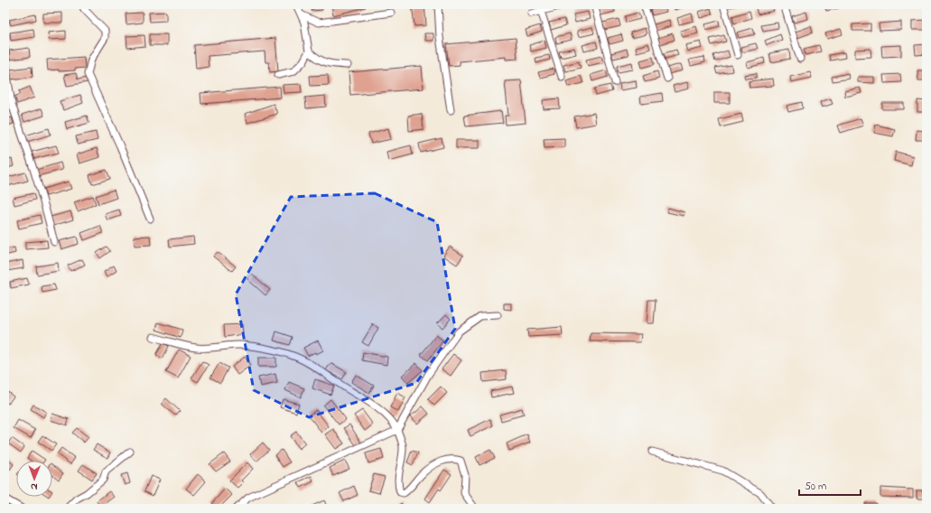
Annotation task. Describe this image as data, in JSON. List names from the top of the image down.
{
  "scale_bar": "50 m",
  "north": "bottom"
}
